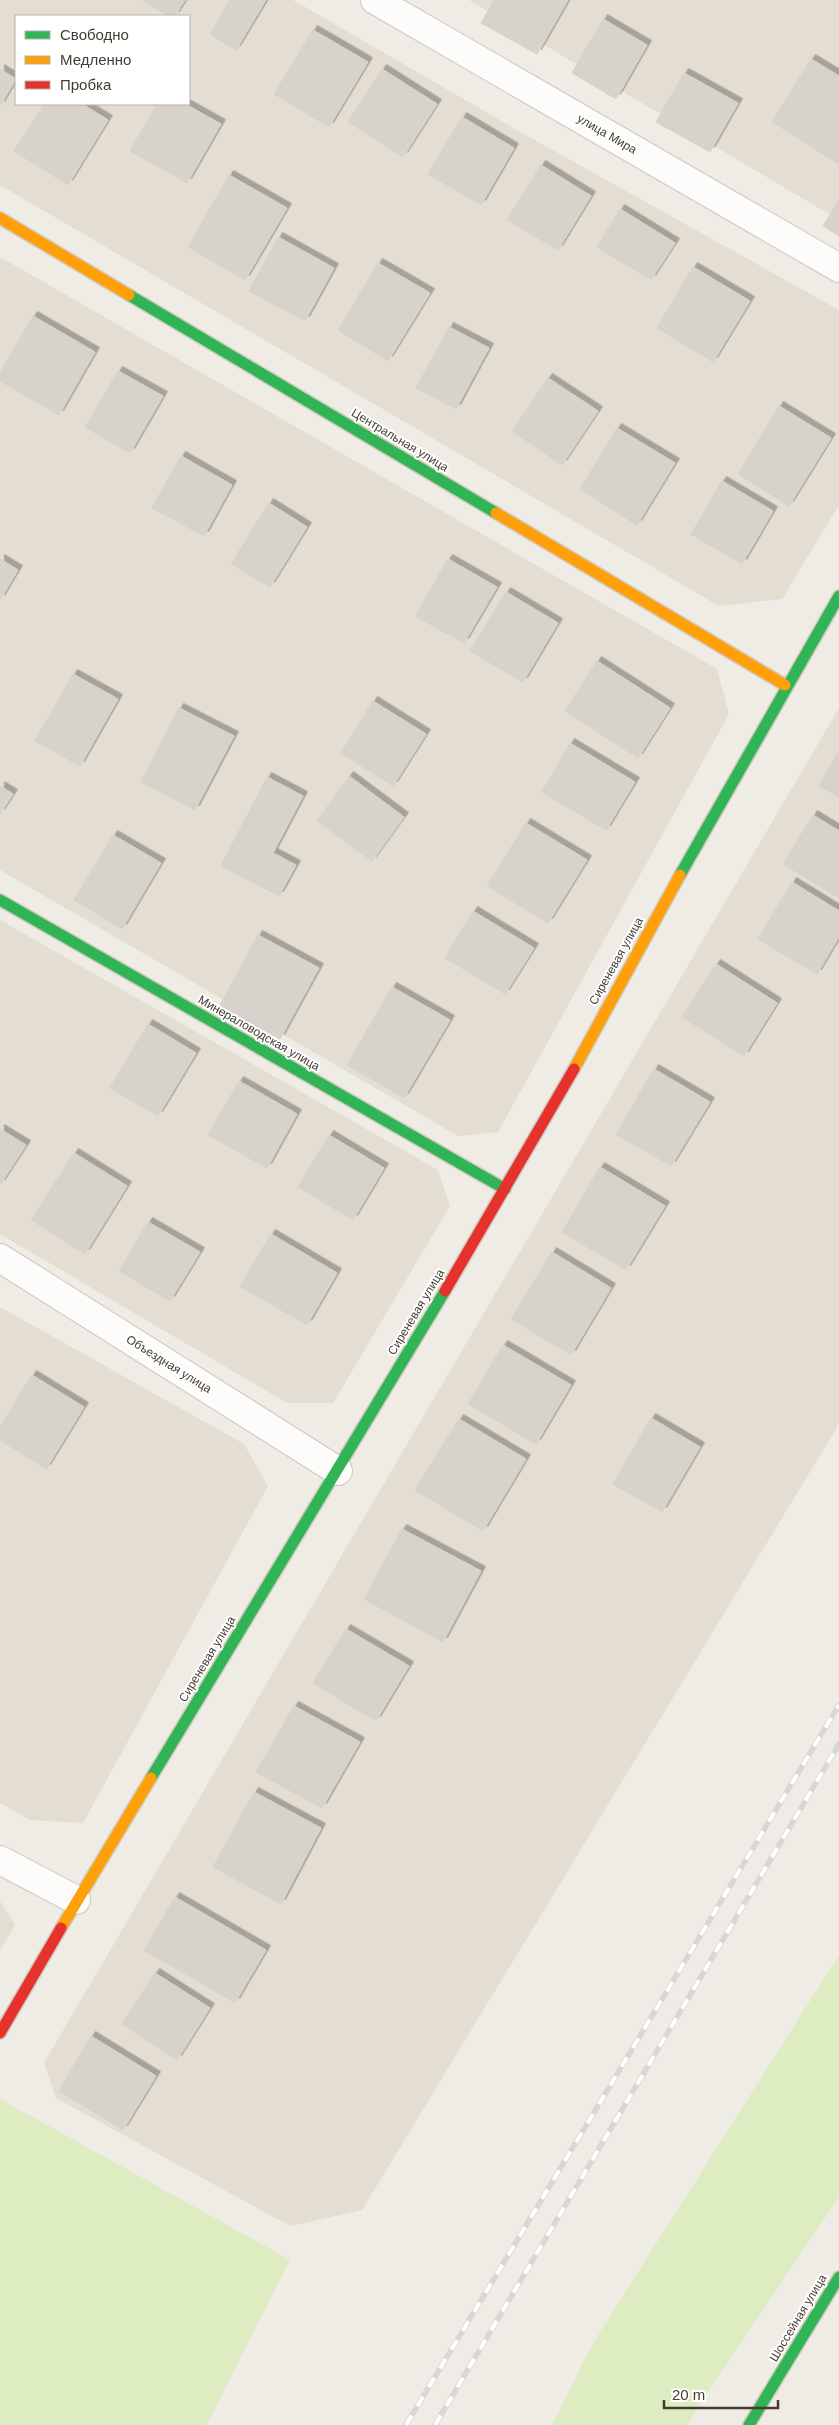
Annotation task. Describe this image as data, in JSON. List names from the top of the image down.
{
  "streets": {
    "street": [
      "улица Мира",
      "Центральная улица",
      "Сиреневая улица",
      "Минераловодская улица",
      "Объездная улица",
      "Шоссейная улица"
    ]
  },
  "crossings": [
    ["Центральная улица", "Сиреневая улица"],
    ["Сиреневая улица", "Минераловодская улица"],
    ["Сиреневая улица", "Объездная улица"]
  ],
  "legend": ["Свободно", "Медленно", "Пробка"],
  "scale_bar": "20 m"
}
